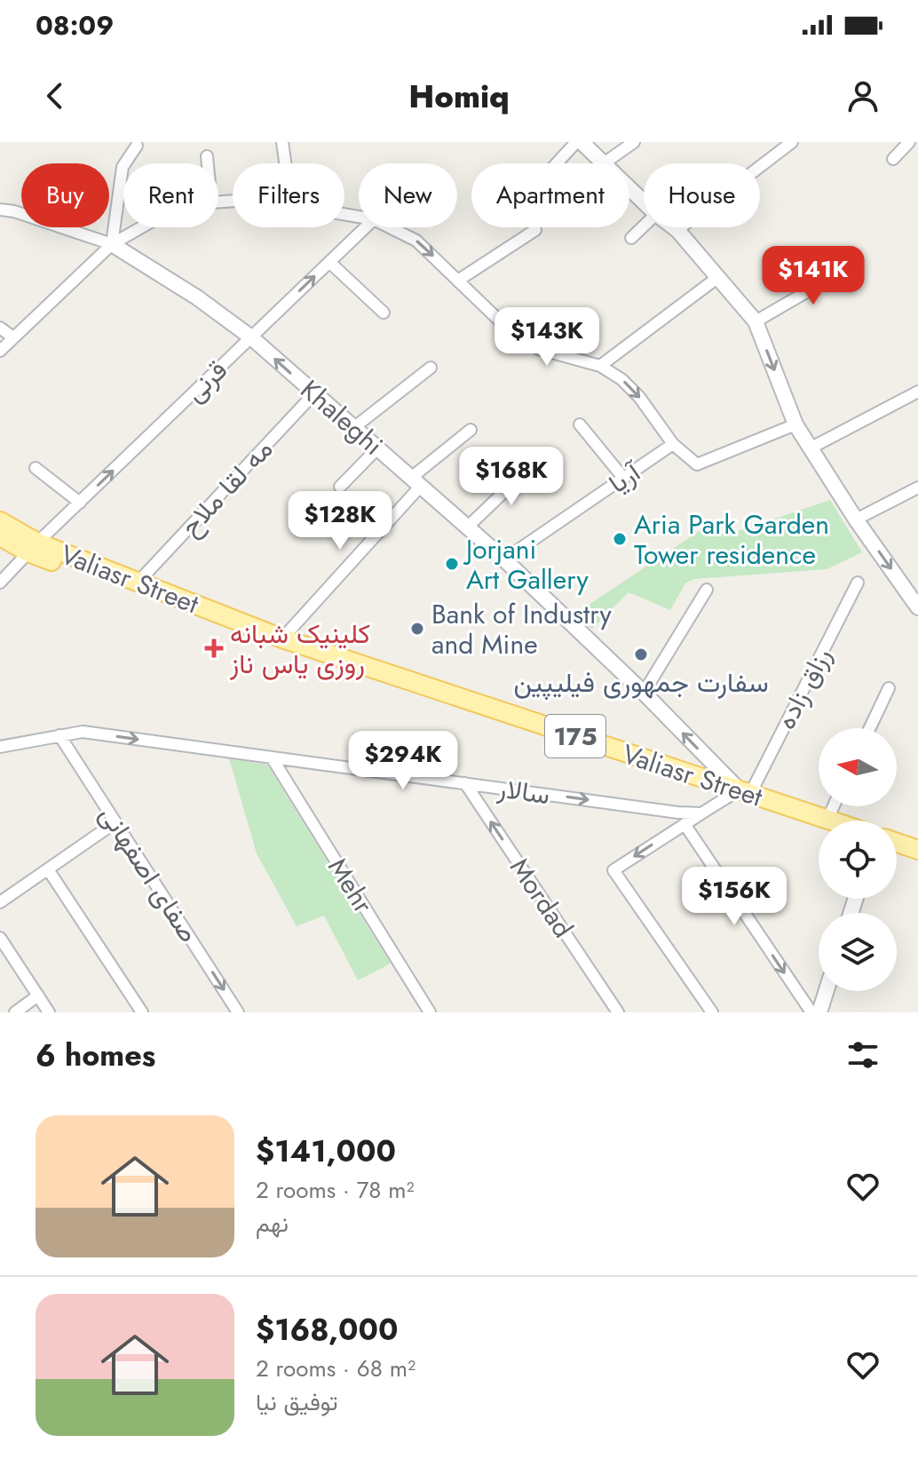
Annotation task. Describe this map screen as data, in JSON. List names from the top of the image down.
{
  "streets": {
    "main road": ["Valiasr Street", "175"],
    "street": [
      "قرنی",
      "Khaleghi",
      "آریا",
      "مه لقا ملاح",
      "رزاق زاده",
      "سالار",
      "صفای اصفهانی",
      "Mehr",
      "Mordad"
    ]
  },
  "crossings": [
    ["قرنی", "Khaleghi"],
    ["قرنی", "Valiasr Street"],
    ["Khaleghi", "آریا"],
    ["Khaleghi", "مه لقا ملاح"],
    ["Khaleghi", "Valiasr Street"],
    ["Khaleghi", "رزاق زاده"],
    ["مه لقا ملاح", "Valiasr Street"],
    ["Valiasr Street", "رزاق زاده"],
    ["سالار", "صفای اصفهانی"],
    ["سالار", "Mehr"],
    ["سالار", "Mordad"]
  ],
  "one_way": ["قرنی", "سالار", "Mordad"],
  "places": {
    "other": [
      "Aria Park Garden Tower residence",
      "Jorjani Art Gallery",
      "Bank of Industry and Mine",
      "سفارت جمهوری فیلیپین"
    ],
    "health": ["کلینیک شبانه روزی یاس ناز"]
  },
  "north": "left",
  "page": {
    "status": "08:09",
    "header": "Homiq",
    "chip": [
      "Buy",
      "Rent",
      "Filters",
      "New",
      "Apartment",
      "House"
    ],
    "price": [
      "$141K",
      "$143K",
      "$168K",
      "$128K",
      "$294K",
      "$156K"
    ],
    "heading": "6 homes",
    "list": [
      {
        "name": "$141,000",
        "note": "2 rooms · 78 m² · نهم"
      },
      {
        "name": "$168,000",
        "note": "2 rooms · 68 m² · توفیق نیا"
      }
    ]
  }
}
